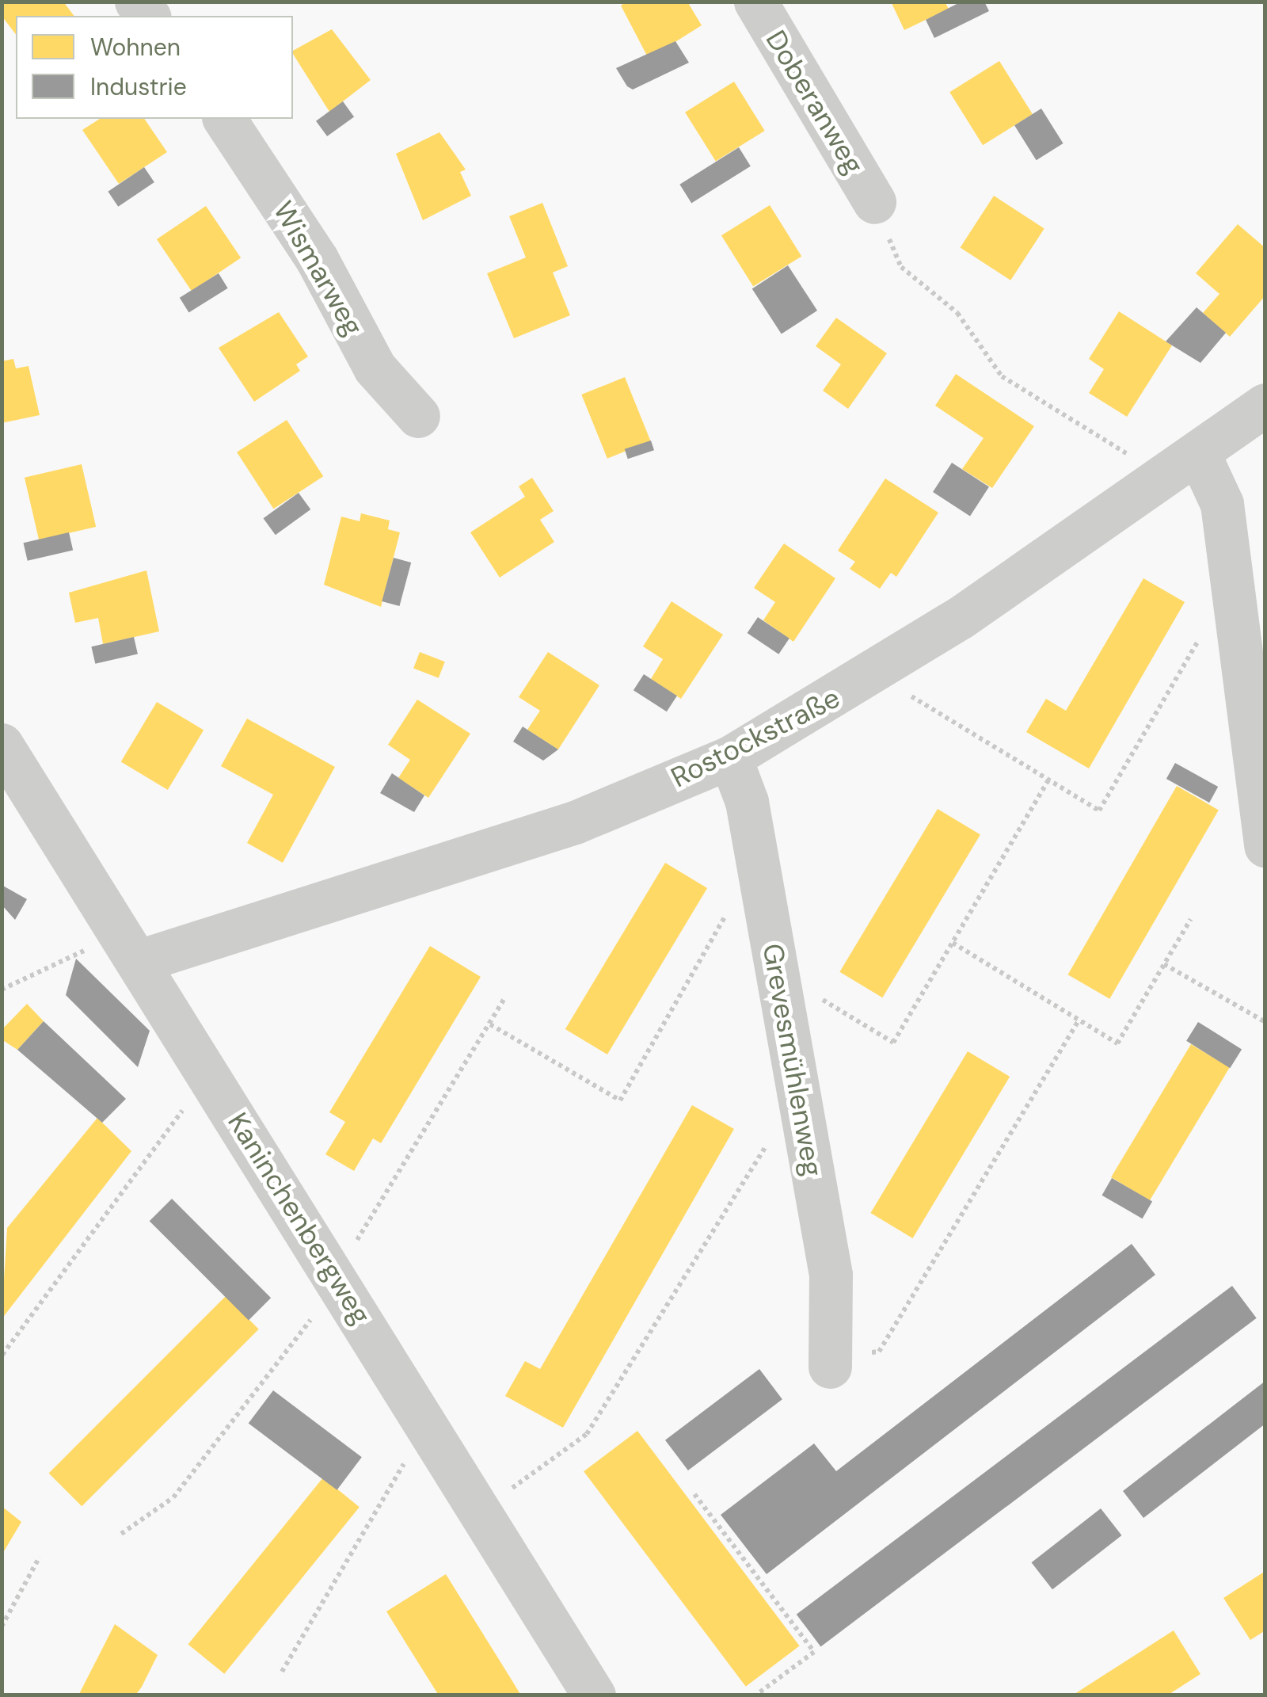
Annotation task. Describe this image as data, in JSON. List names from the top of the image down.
{
  "streets": {
    "street": [
      "Doberanweg",
      "Wismarweg",
      "Rostockstraße",
      "Grevesmühlenweg",
      "Kaninchenbergweg"
    ]
  },
  "crossings": [
    ["Rostockstraße", "Grevesmühlenweg"],
    ["Rostockstraße", "Kaninchenbergweg"]
  ],
  "legend": ["Wohnen", "Industrie"]
}
